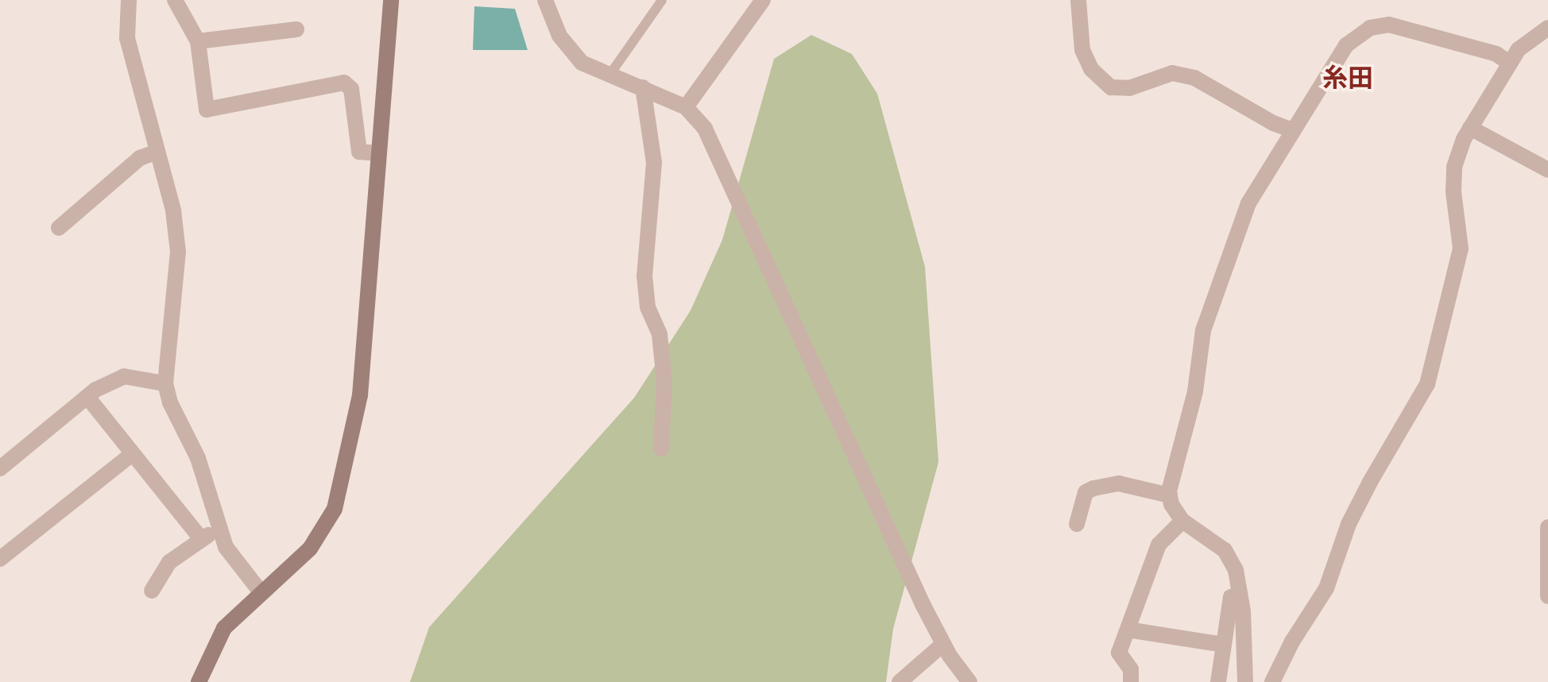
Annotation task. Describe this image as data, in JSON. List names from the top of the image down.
{
  "districts": ["糸田"]
}
